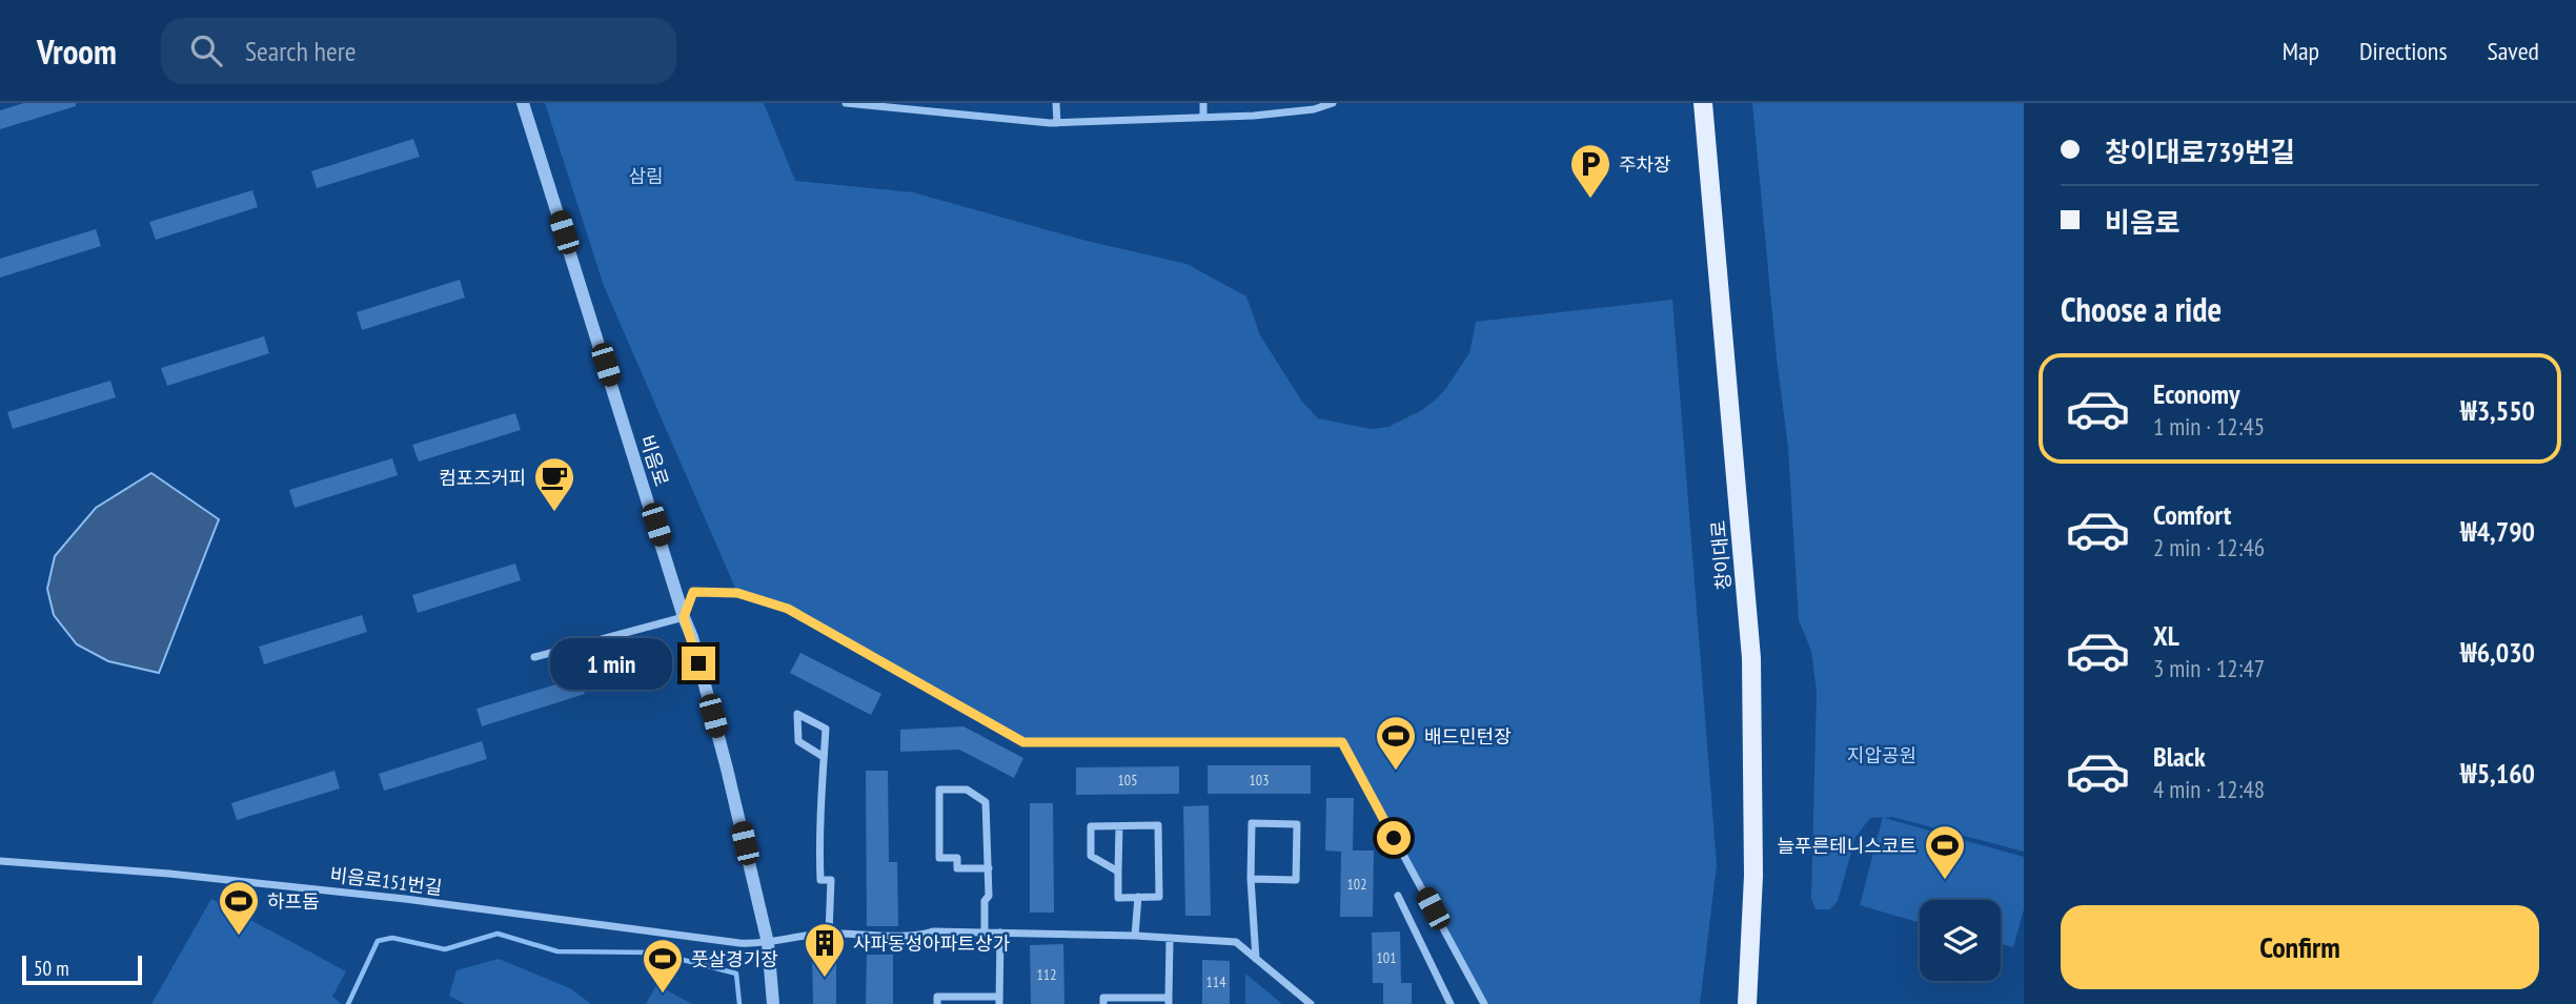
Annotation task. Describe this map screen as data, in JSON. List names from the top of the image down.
{
  "streets": {
    "main road": ["창이대로"],
    "street": ["비음로", "비음로151번길"]
  },
  "crossings": [
    ["비음로", "비음로151번길"]
  ],
  "parks": ["삼림", "지압공원"],
  "places": {
    "parking": ["주차장"],
    "cafe": ["컴포즈커피"],
    "sports": [
      "배드민턴장",
      "늘푸른테니스코트",
      "하프돔",
      "풋살경기장"
    ],
    "building": ["사파동성아파트상가"]
  },
  "house_numbers": [
    "105",
    "103",
    "102",
    "101",
    "112",
    "114"
  ],
  "scale_bar": "50 m",
  "page": {
    "header": "Vroom",
    "search": "Search here",
    "nav": ["Map", "Directions", "Saved"],
    "banner": ["창이대로739번길", "비음로"],
    "heading": "Choose a ride",
    "list": [
      {
        "name": "Economy",
        "note": "1 min · 12:45",
        "value": "₩3,550"
      },
      {
        "name": "Comfort",
        "note": "2 min · 12:46",
        "value": "₩4,790"
      },
      {
        "name": "XL",
        "note": "3 min · 12:47",
        "value": "₩6,030"
      },
      {
        "name": "Black",
        "note": "4 min · 12:48",
        "value": "₩5,160"
      }
    ],
    "bubble": "1 min",
    "buttons": "Confirm",
    "scale": "50 m"
  }
}
